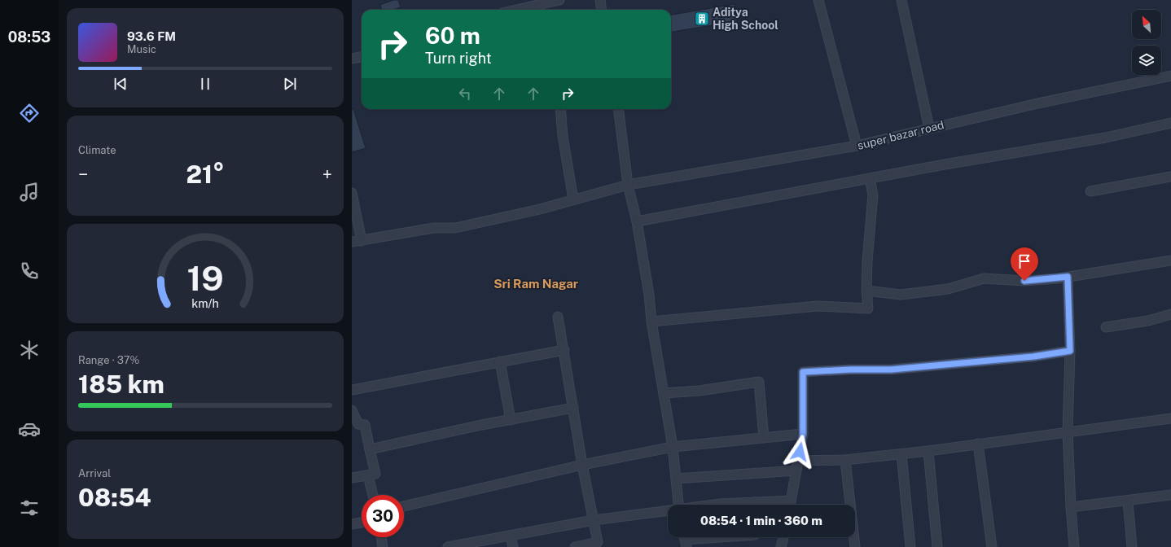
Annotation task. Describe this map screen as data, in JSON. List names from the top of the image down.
{
  "streets": {
    "street": ["super bazar road"]
  },
  "districts": ["Sri Ram Nagar"],
  "places": {
    "building": ["Aditya High School"]
  },
  "north": "top left",
  "page": {
    "tabs": "08:53",
    "turn": ["60 m", "Turn right"],
    "song": ["93.6 FM", "Music"],
    "tile": [
      "Climate",
      ["Range · 37%", "185 km"],
      ["Arrival", "08:54"]
    ],
    "heat": ["−", "21°", "+"],
    "limit": "30",
    "trip": "08:54 · 1 min · 360 m",
    "gauge": ["19", "km/h"]
  }
}
